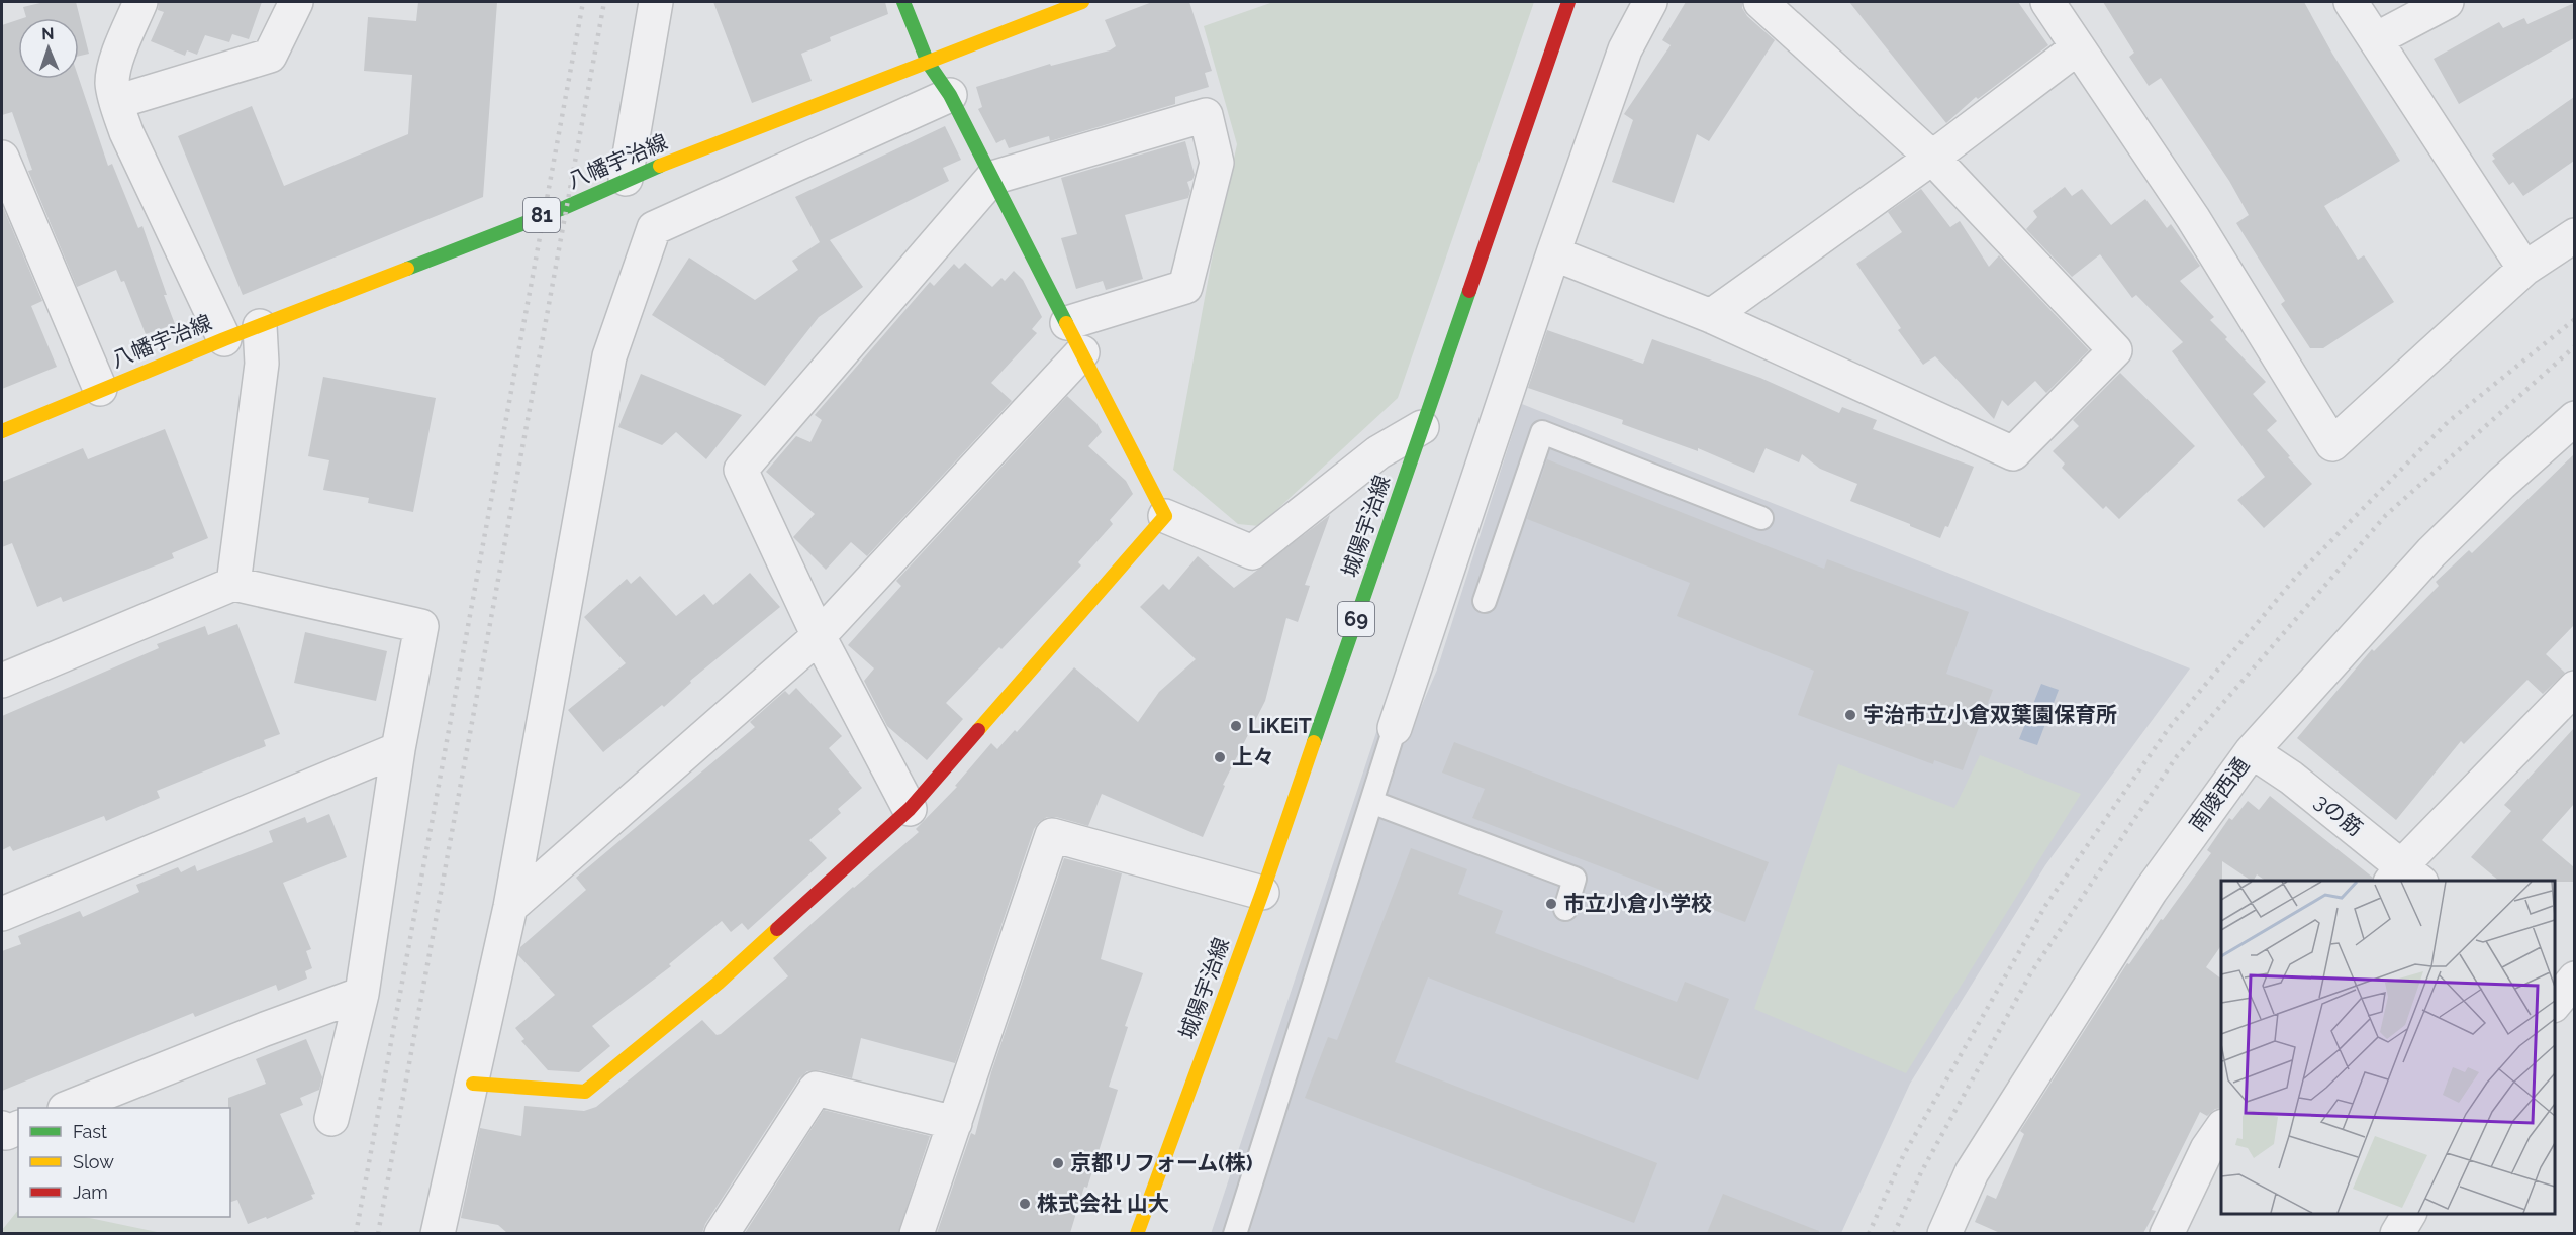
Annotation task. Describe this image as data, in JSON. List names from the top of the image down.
{
  "streets": {
    "main road": [
      "八幡宇治線",
      "81",
      "城陽宇治線",
      "69"
    ],
    "street": ["南陵西通", "3の筋"]
  },
  "crossings": [
    ["南陵西通", "3の筋"]
  ],
  "places": [
    "宇治市立小倉双葉園保育所",
    "LiKEiT",
    "上々",
    "市立小倉小学校",
    "京都リフォーム(株)",
    "株式会社 山大"
  ],
  "legend": ["Fast", "Slow", "Jam"],
  "north": "top"
}
